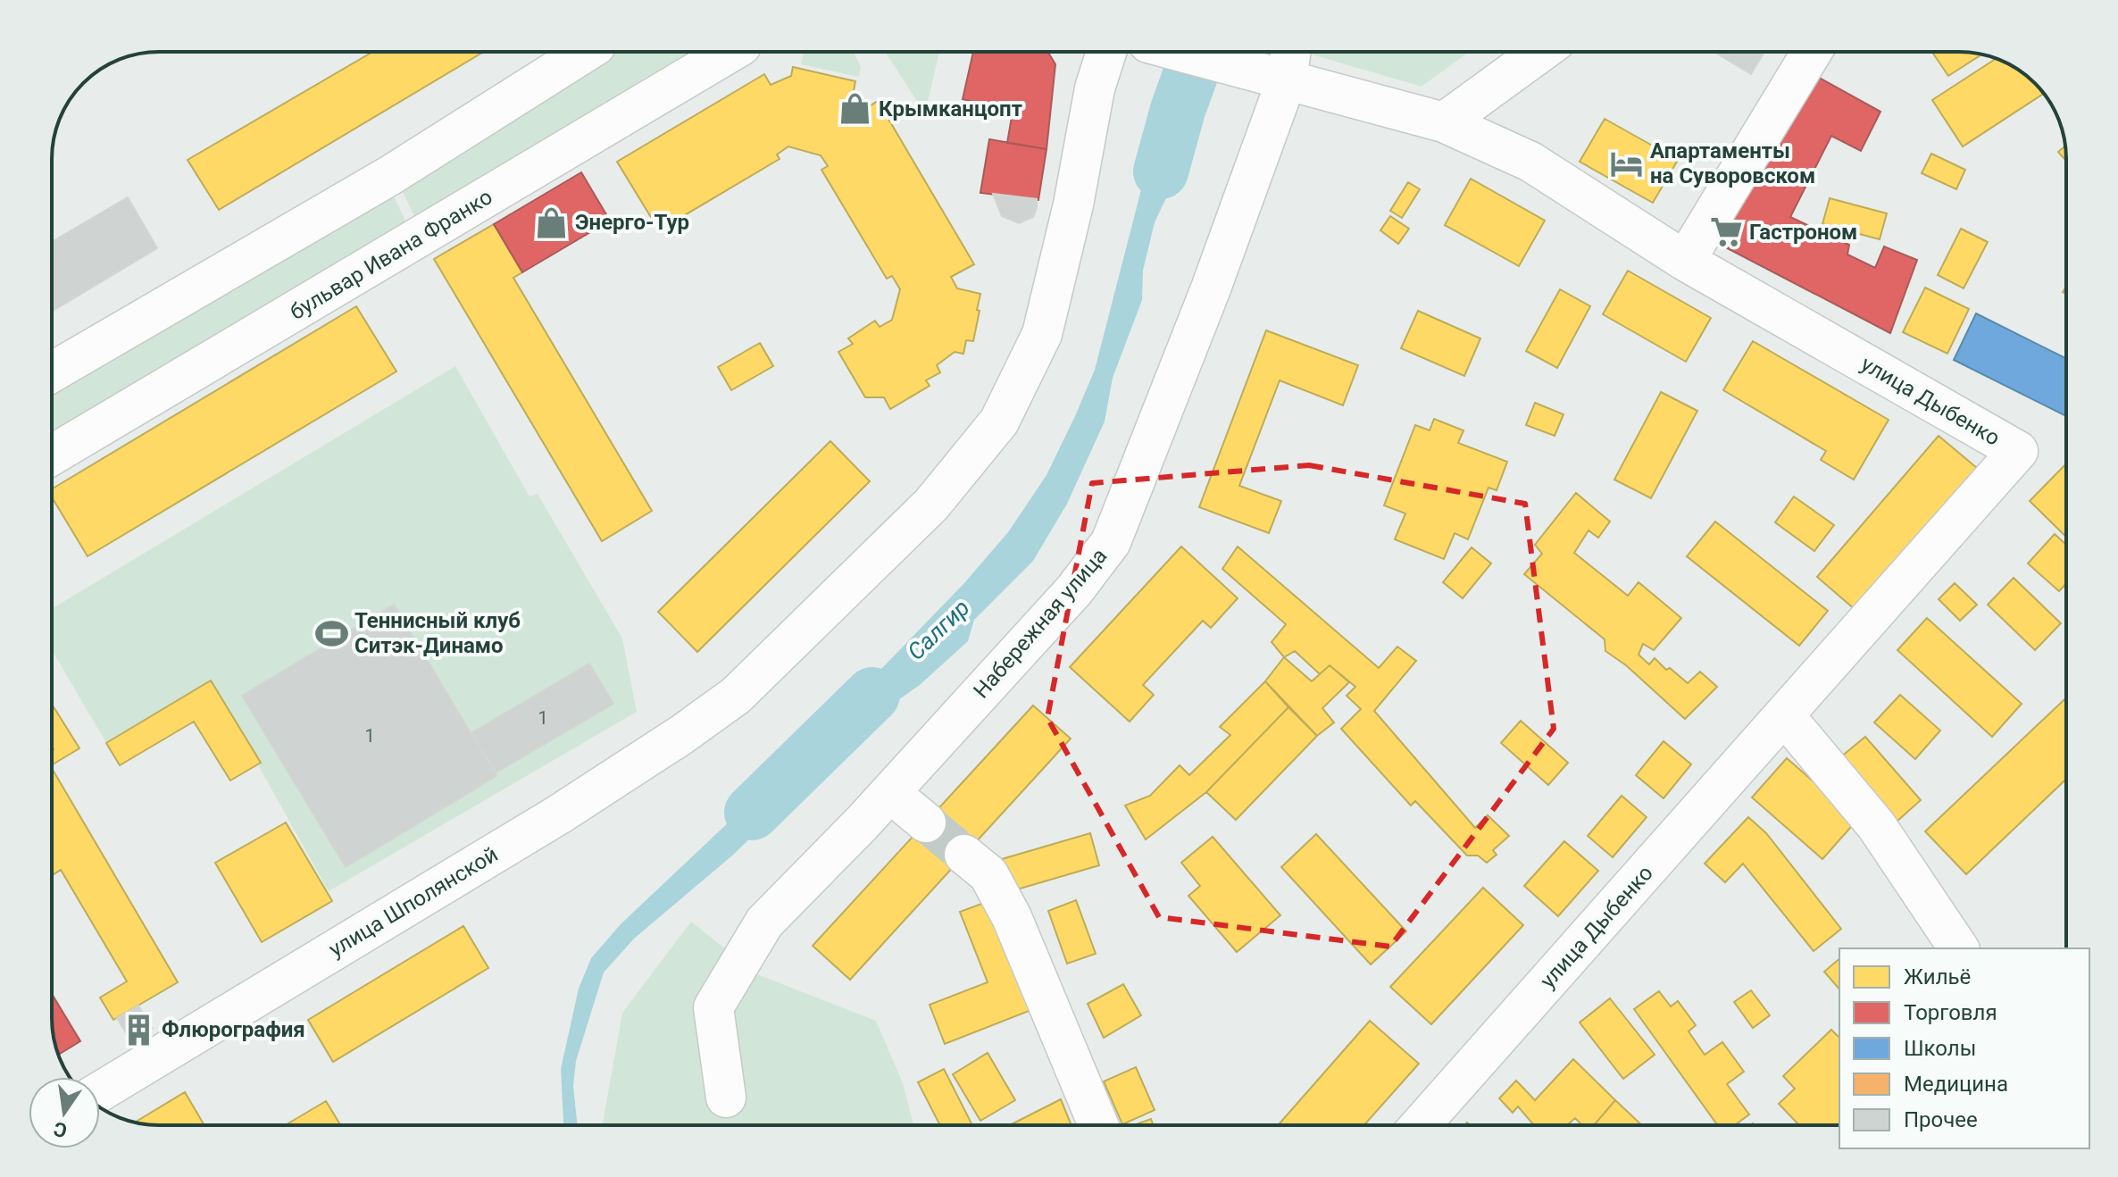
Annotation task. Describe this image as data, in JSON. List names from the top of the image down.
{
  "streets": {
    "street": [
      "бульвар Ивана Франко",
      "улица Дыбенко",
      "Набережная улица",
      "улица Шполянской"
    ]
  },
  "crossings": [
    ["улица Дыбенко", "Набережная улица"]
  ],
  "water": ["Салгир"],
  "places": {
    "shop": ["Крымканцопт", "Энерго-Тур"],
    "hotel": ["Апартаменты на Суворовском"],
    "supermarket": ["Гастроном"],
    "sports": ["Теннисный клуб Ситэк-Динамо"],
    "building": ["Флюрография"]
  },
  "house_numbers": ["1", "1"],
  "legend": [
    "Жильё",
    "Торговля",
    "Школы",
    "Медицина",
    "Прочее"
  ],
  "north": "bottom"
}
